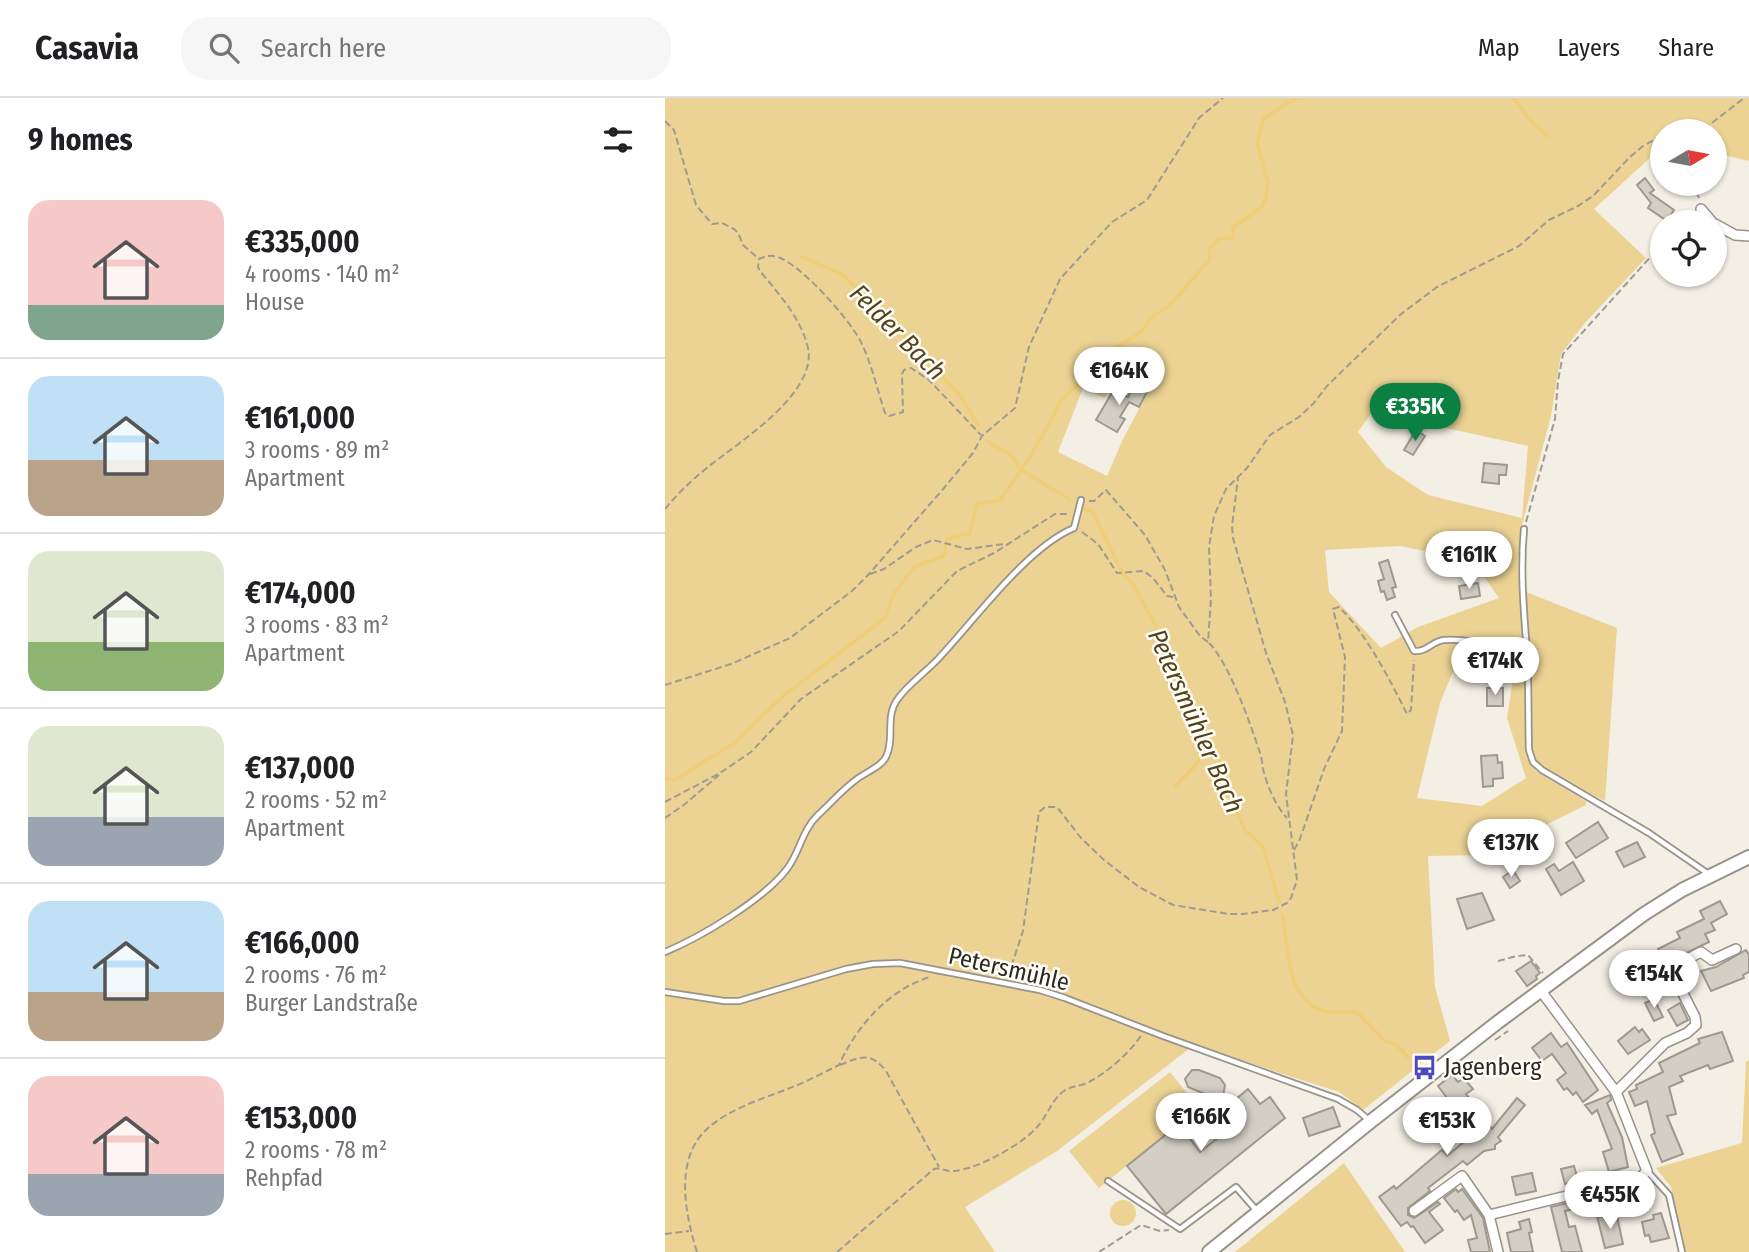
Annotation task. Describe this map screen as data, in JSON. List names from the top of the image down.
{
  "streets": {
    "lane": ["Petersmühle"]
  },
  "water": ["Felder Bach", "Petersmühler Bach"],
  "places": {
    "bus stop": ["Jagenberg"]
  },
  "north": "right",
  "page": {
    "header": "Casavia",
    "search": "Search here",
    "nav": ["Map", "Layers", "Share"],
    "heading": "9 homes",
    "list": [
      {
        "name": "€335,000",
        "note": "4 rooms · 140 m² · House"
      },
      {
        "name": "€161,000",
        "note": "3 rooms · 89 m² · Apartment"
      },
      {
        "name": "€174,000",
        "note": "3 rooms · 83 m² · Apartment"
      },
      {
        "name": "€137,000",
        "note": "2 rooms · 52 m² · Apartment"
      },
      {
        "name": "€166,000",
        "note": "2 rooms · 76 m² · Burger Landstraße"
      },
      {
        "name": "€153,000",
        "note": "2 rooms · 78 m² · Rehpfad"
      }
    ],
    "price": [
      "€164K",
      "€335K",
      "€161K",
      "€174K",
      "€137K",
      "€154K",
      "€166K",
      "€153K",
      "€455K"
    ]
  }
}
